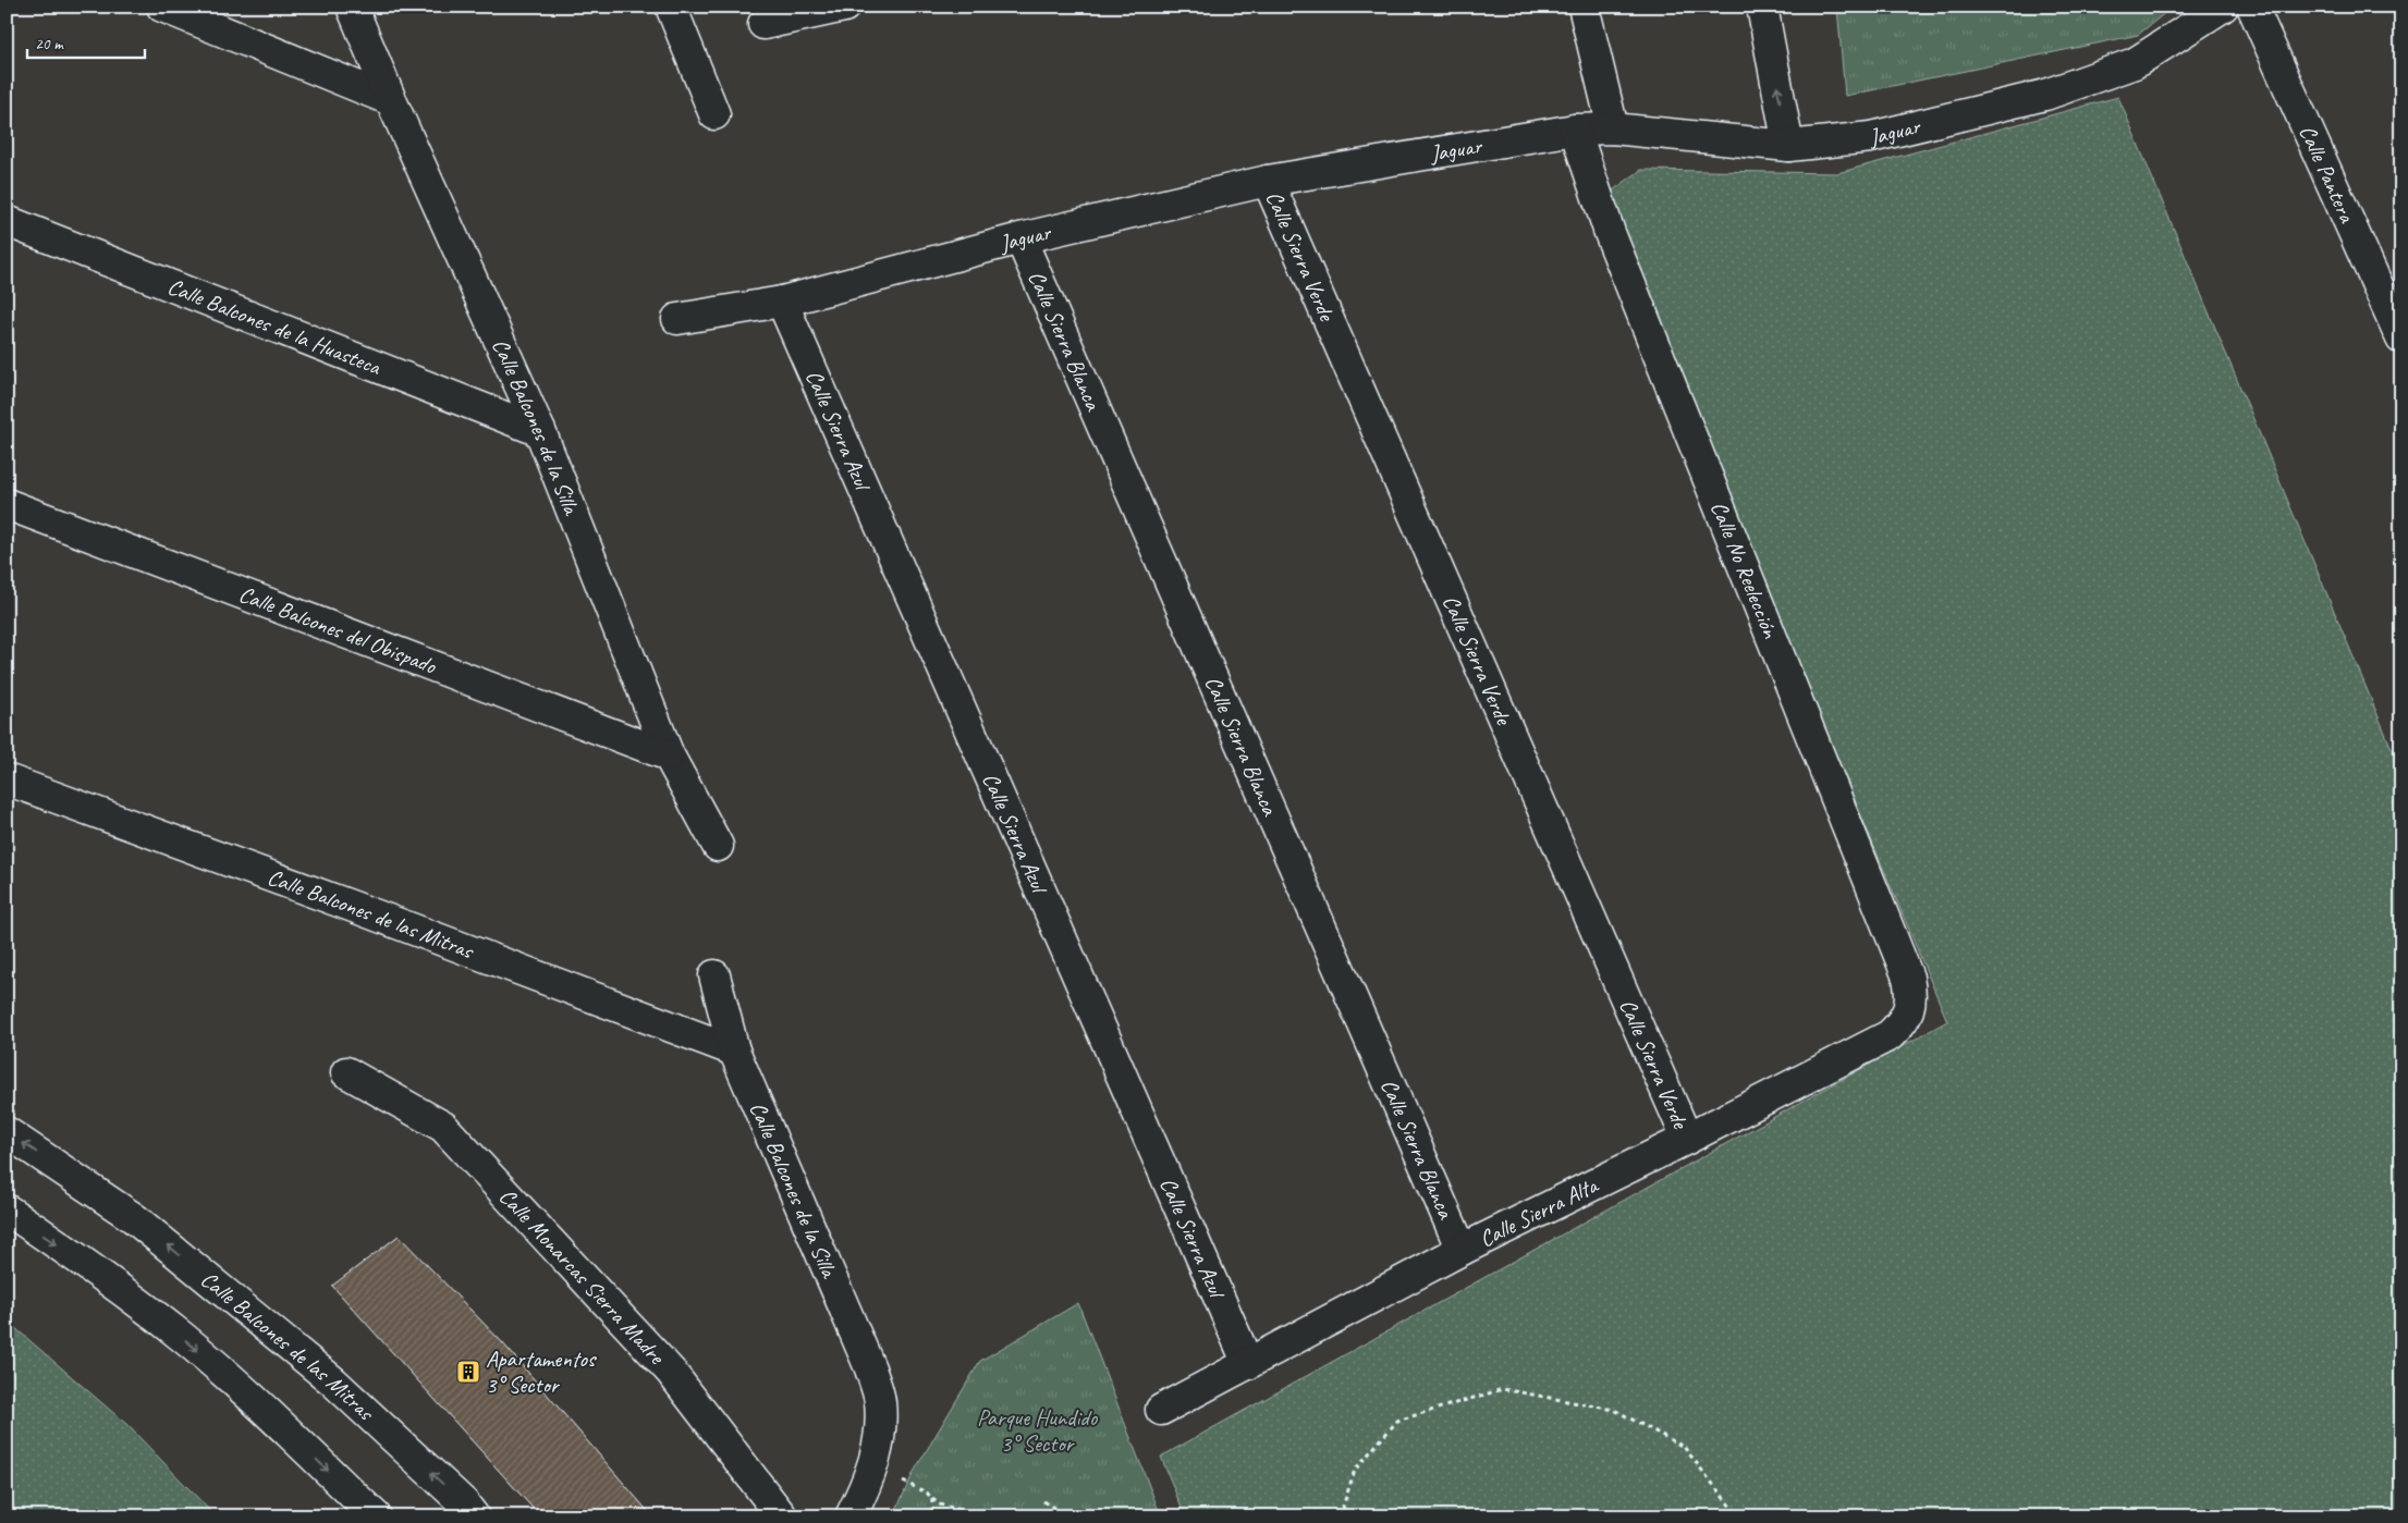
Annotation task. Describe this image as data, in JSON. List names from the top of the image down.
{
  "streets": {
    "street": [
      "Jaguar",
      "Calle Pantera",
      "Calle Sierra Verde",
      "Calle Balcones de la Huasteca",
      "Calle Sierra Blanca",
      "Calle Balcones de la Silla",
      "Calle Sierra Azul",
      "Calle No Reelección",
      "Calle Balcones del Obispado",
      "Calle Balcones de las Mitras",
      "Calle Sierra Alta",
      "Calle Monarcas Sierra Madre"
    ]
  },
  "crossings": [
    ["Jaguar", "Calle Sierra Verde"],
    ["Jaguar", "Calle Sierra Blanca"],
    ["Jaguar", "Calle Sierra Azul"],
    ["Jaguar", "Calle No Reelección"],
    ["Calle Sierra Verde", "Calle Sierra Alta"],
    ["Calle Balcones de la Huasteca", "Calle Balcones de la Silla"],
    ["Calle Sierra Blanca", "Calle Sierra Alta"],
    ["Calle Balcones de la Silla", "Calle Balcones del Obispado"],
    ["Calle Balcones de la Silla", "Calle Balcones de las Mitras"],
    ["Calle Sierra Azul", "Calle Sierra Alta"],
    ["Calle No Reelección", "Calle Sierra Alta"]
  ],
  "parks": ["Parque Hundido 3° Sector"],
  "places": {
    "building": ["Apartamentos 3° Sector"]
  },
  "scale_bar": "20 m"
}
